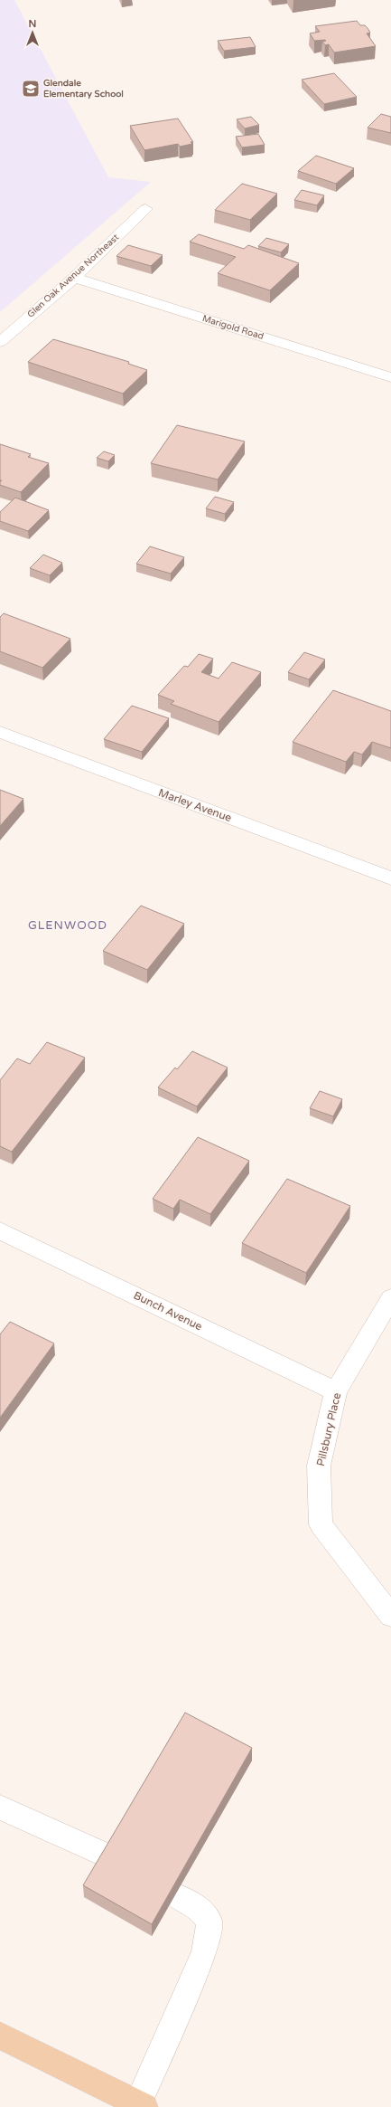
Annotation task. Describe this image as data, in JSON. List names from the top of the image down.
{
  "streets": {
    "street": [
      "Glen Oak Avenue Northeast",
      "Marigold Road",
      "Marley Avenue",
      "Bunch Avenue",
      "Pillsbury Place"
    ]
  },
  "crossings": [
    ["Glen Oak Avenue Northeast", "Marigold Road"],
    ["Bunch Avenue", "Pillsbury Place"]
  ],
  "districts": ["GLENWOOD"],
  "places": {
    "school or university": ["Glendale Elementary School"]
  },
  "north": "top"
}
